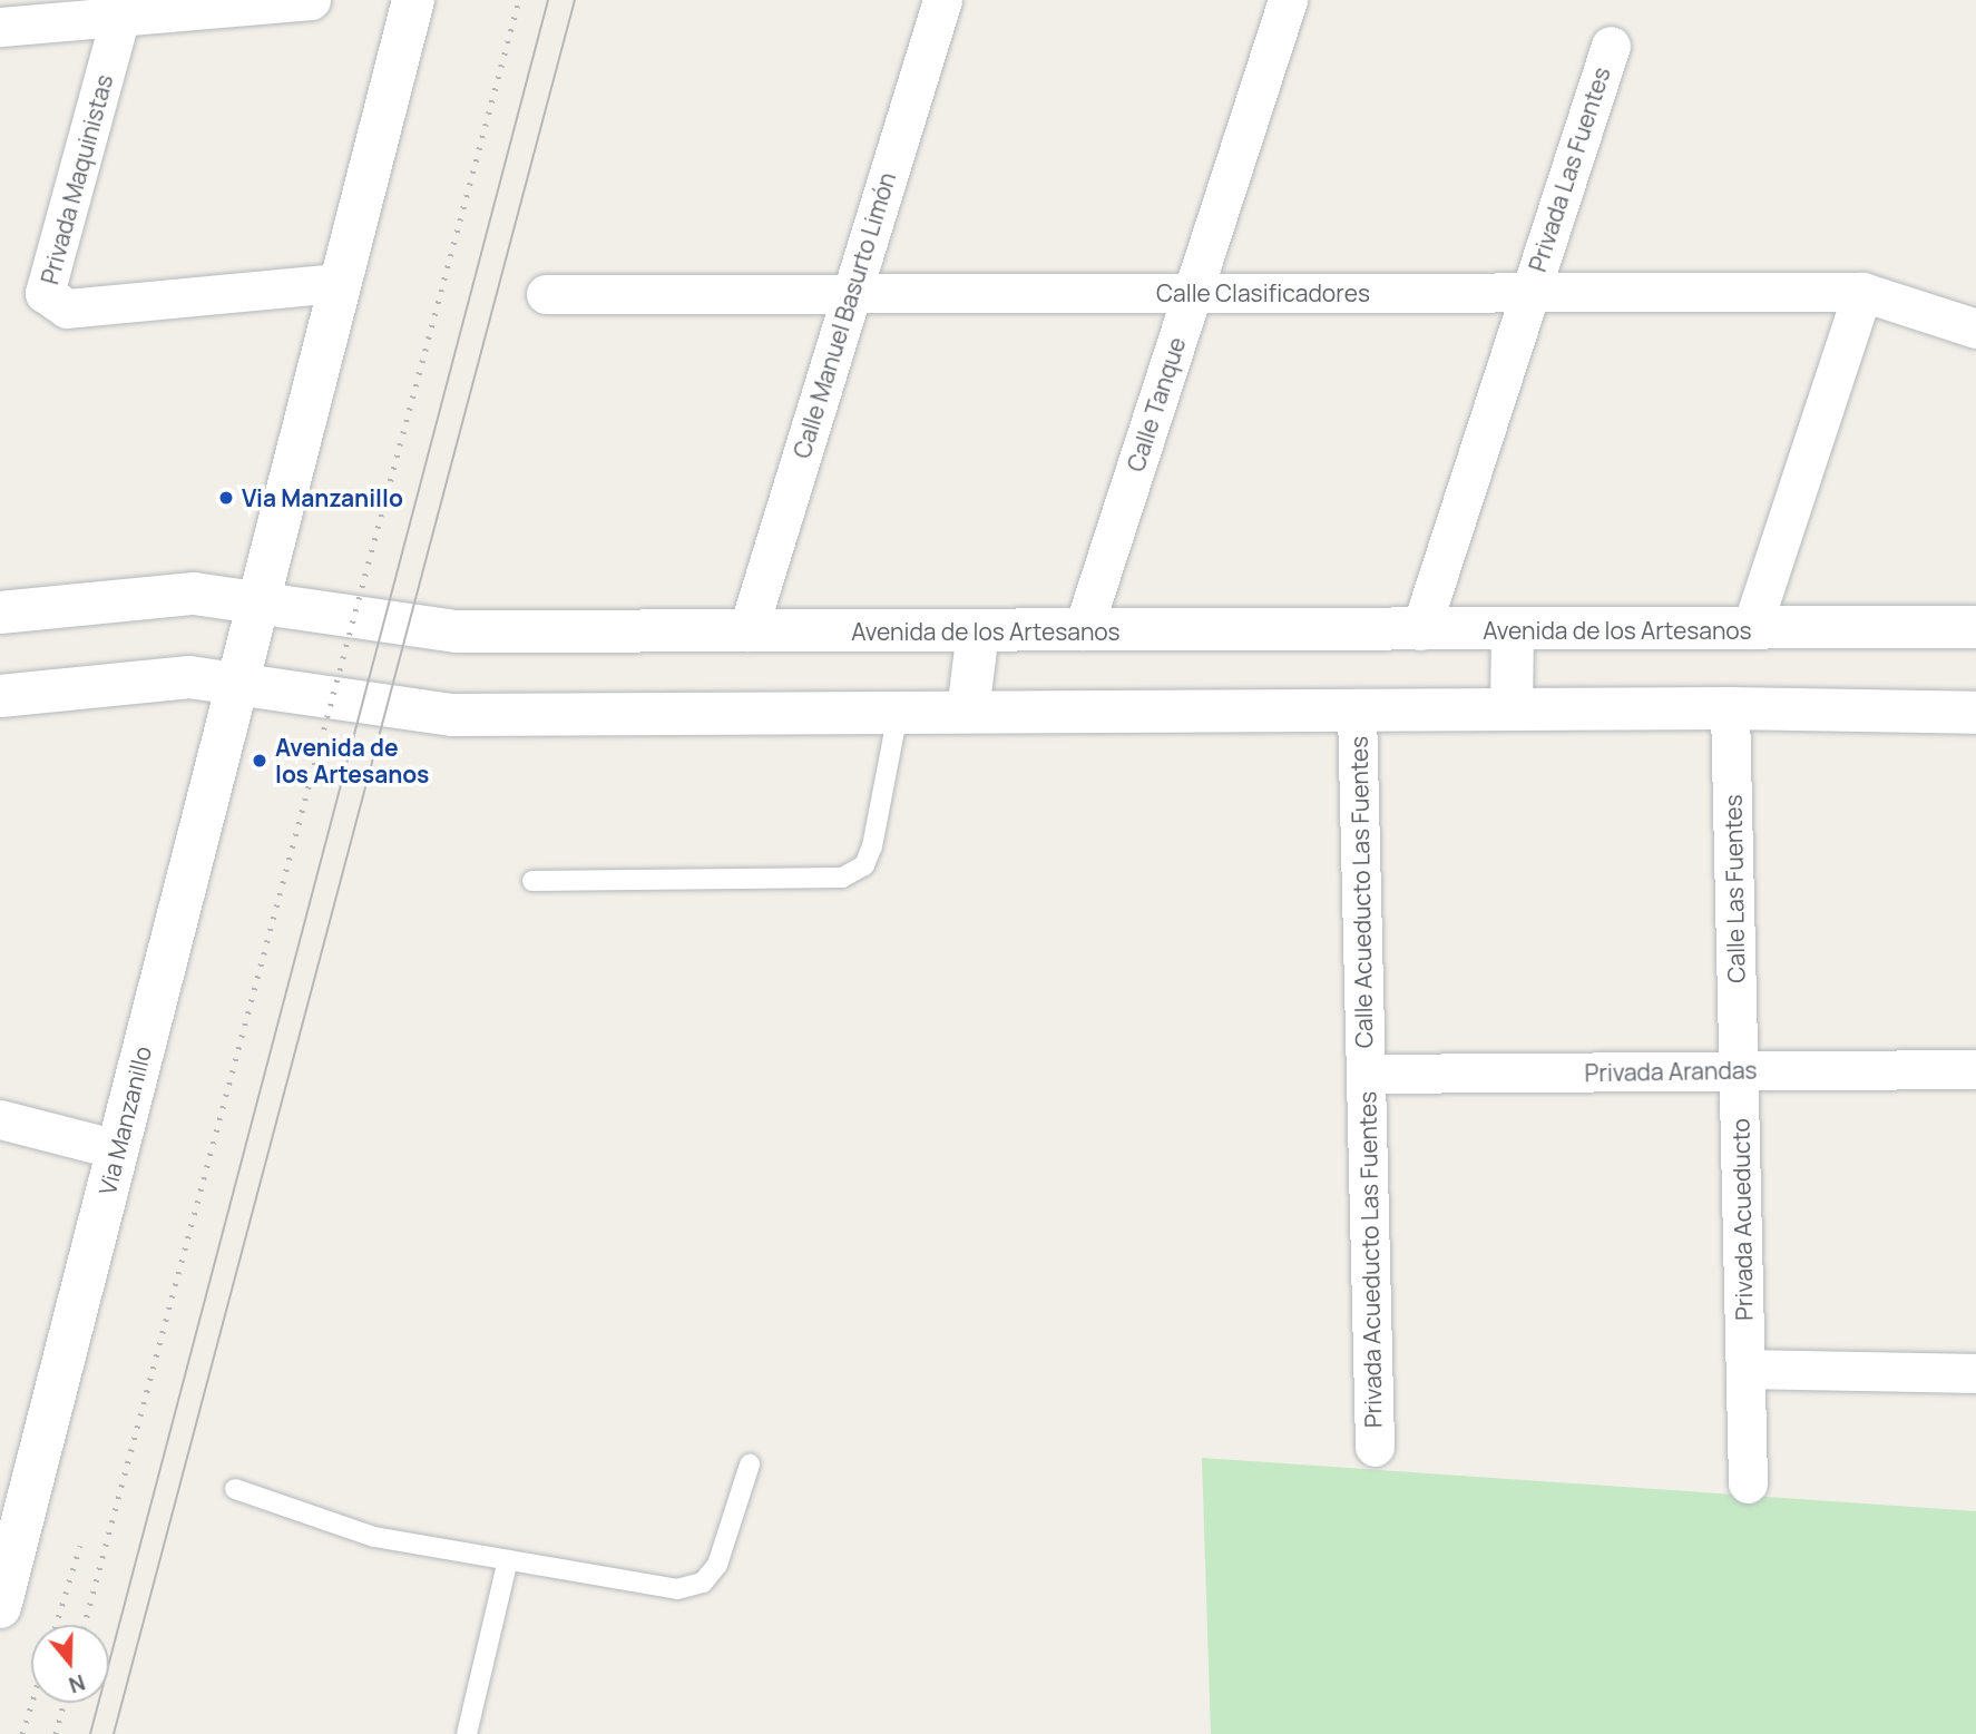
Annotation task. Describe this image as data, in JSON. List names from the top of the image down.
{
  "streets": {
    "street": [
      "Privada Las Fuentes",
      "Privada Maquinistas",
      "Calle Clasificadores",
      "Calle Manuel Basurto Limón",
      "Calle Tanque",
      "Avenida de los Artesanos",
      "Calle Las Fuentes",
      "Calle Acueducto Las Fuentes",
      "Privada Arandas",
      "Via Manzanillo",
      "Privada Acueducto",
      "Privada Acueducto Las Fuentes"
    ]
  },
  "crossings": [
    ["Privada Las Fuentes", "Calle Clasificadores"],
    ["Privada Maquinistas", "Via Manzanillo"],
    ["Calle Clasificadores", "Calle Manuel Basurto Limón"],
    ["Calle Clasificadores", "Calle Tanque"],
    ["Calle Manuel Basurto Limón", "Avenida de los Artesanos"],
    ["Calle Tanque", "Avenida de los Artesanos"],
    ["Avenida de los Artesanos", "Via Manzanillo"],
    ["Calle Las Fuentes", "Privada Arandas"],
    ["Calle Las Fuentes", "Privada Acueducto"],
    ["Calle Acueducto Las Fuentes", "Privada Arandas"],
    ["Calle Acueducto Las Fuentes", "Privada Acueducto Las Fuentes"],
    ["Privada Arandas", "Privada Acueducto"],
    ["Privada Arandas", "Privada Acueducto Las Fuentes"]
  ],
  "places": ["Via Manzanillo", "Avenida de los Artesanos"],
  "north": "bottom"
}
